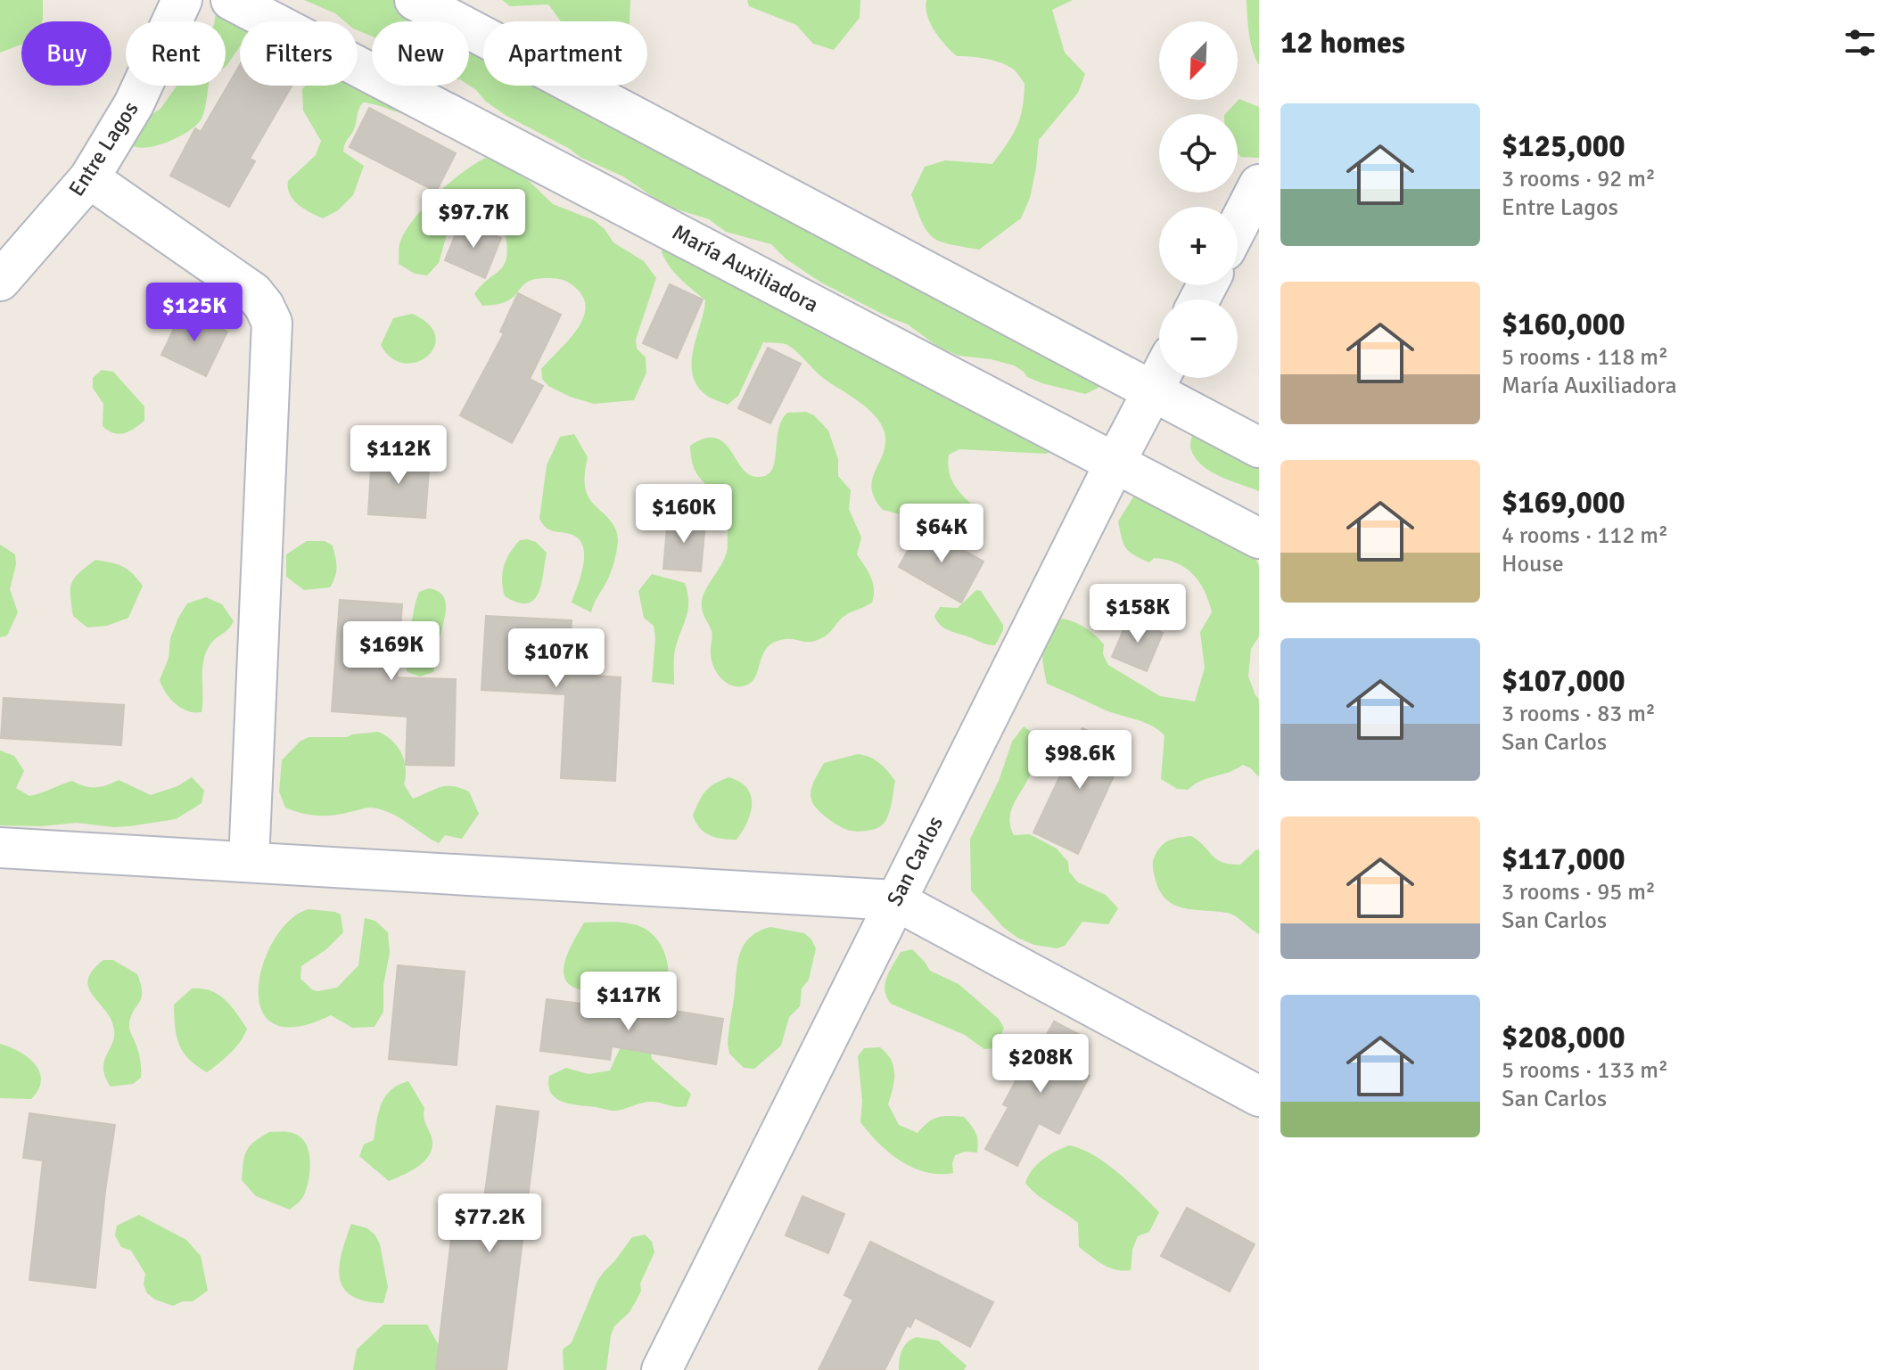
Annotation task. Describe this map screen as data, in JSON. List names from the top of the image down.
{
  "streets": {
    "street": ["Entre Lagos", "María Auxiliadora", "San Carlos"]
  },
  "crossings": [
    ["María Auxiliadora", "San Carlos"]
  ],
  "north": "bottom left",
  "page": {
    "heading": "12 homes",
    "map_buttons": ["+", "−"],
    "chip": [
      "Buy",
      "Rent",
      "Filters",
      "New",
      "Apartment"
    ],
    "list": [
      {
        "name": "$125,000",
        "note": "3 rooms · 92 m² · Entre Lagos"
      },
      {
        "name": "$160,000",
        "note": "5 rooms · 118 m² · María Auxiliadora"
      },
      {
        "name": "$169,000",
        "note": "4 rooms · 112 m² · House"
      },
      {
        "name": "$107,000",
        "note": "3 rooms · 83 m² · San Carlos"
      },
      {
        "name": "$117,000",
        "note": "3 rooms · 95 m² · San Carlos"
      },
      {
        "name": "$208,000",
        "note": "5 rooms · 133 m² · San Carlos"
      }
    ],
    "price": [
      "$97.7K",
      "$125K",
      "$112K",
      "$160K",
      "$64K",
      "$158K",
      "$169K",
      "$107K",
      "$98.6K",
      "$117K",
      "$208K",
      "$77.2K"
    ]
  }
}
